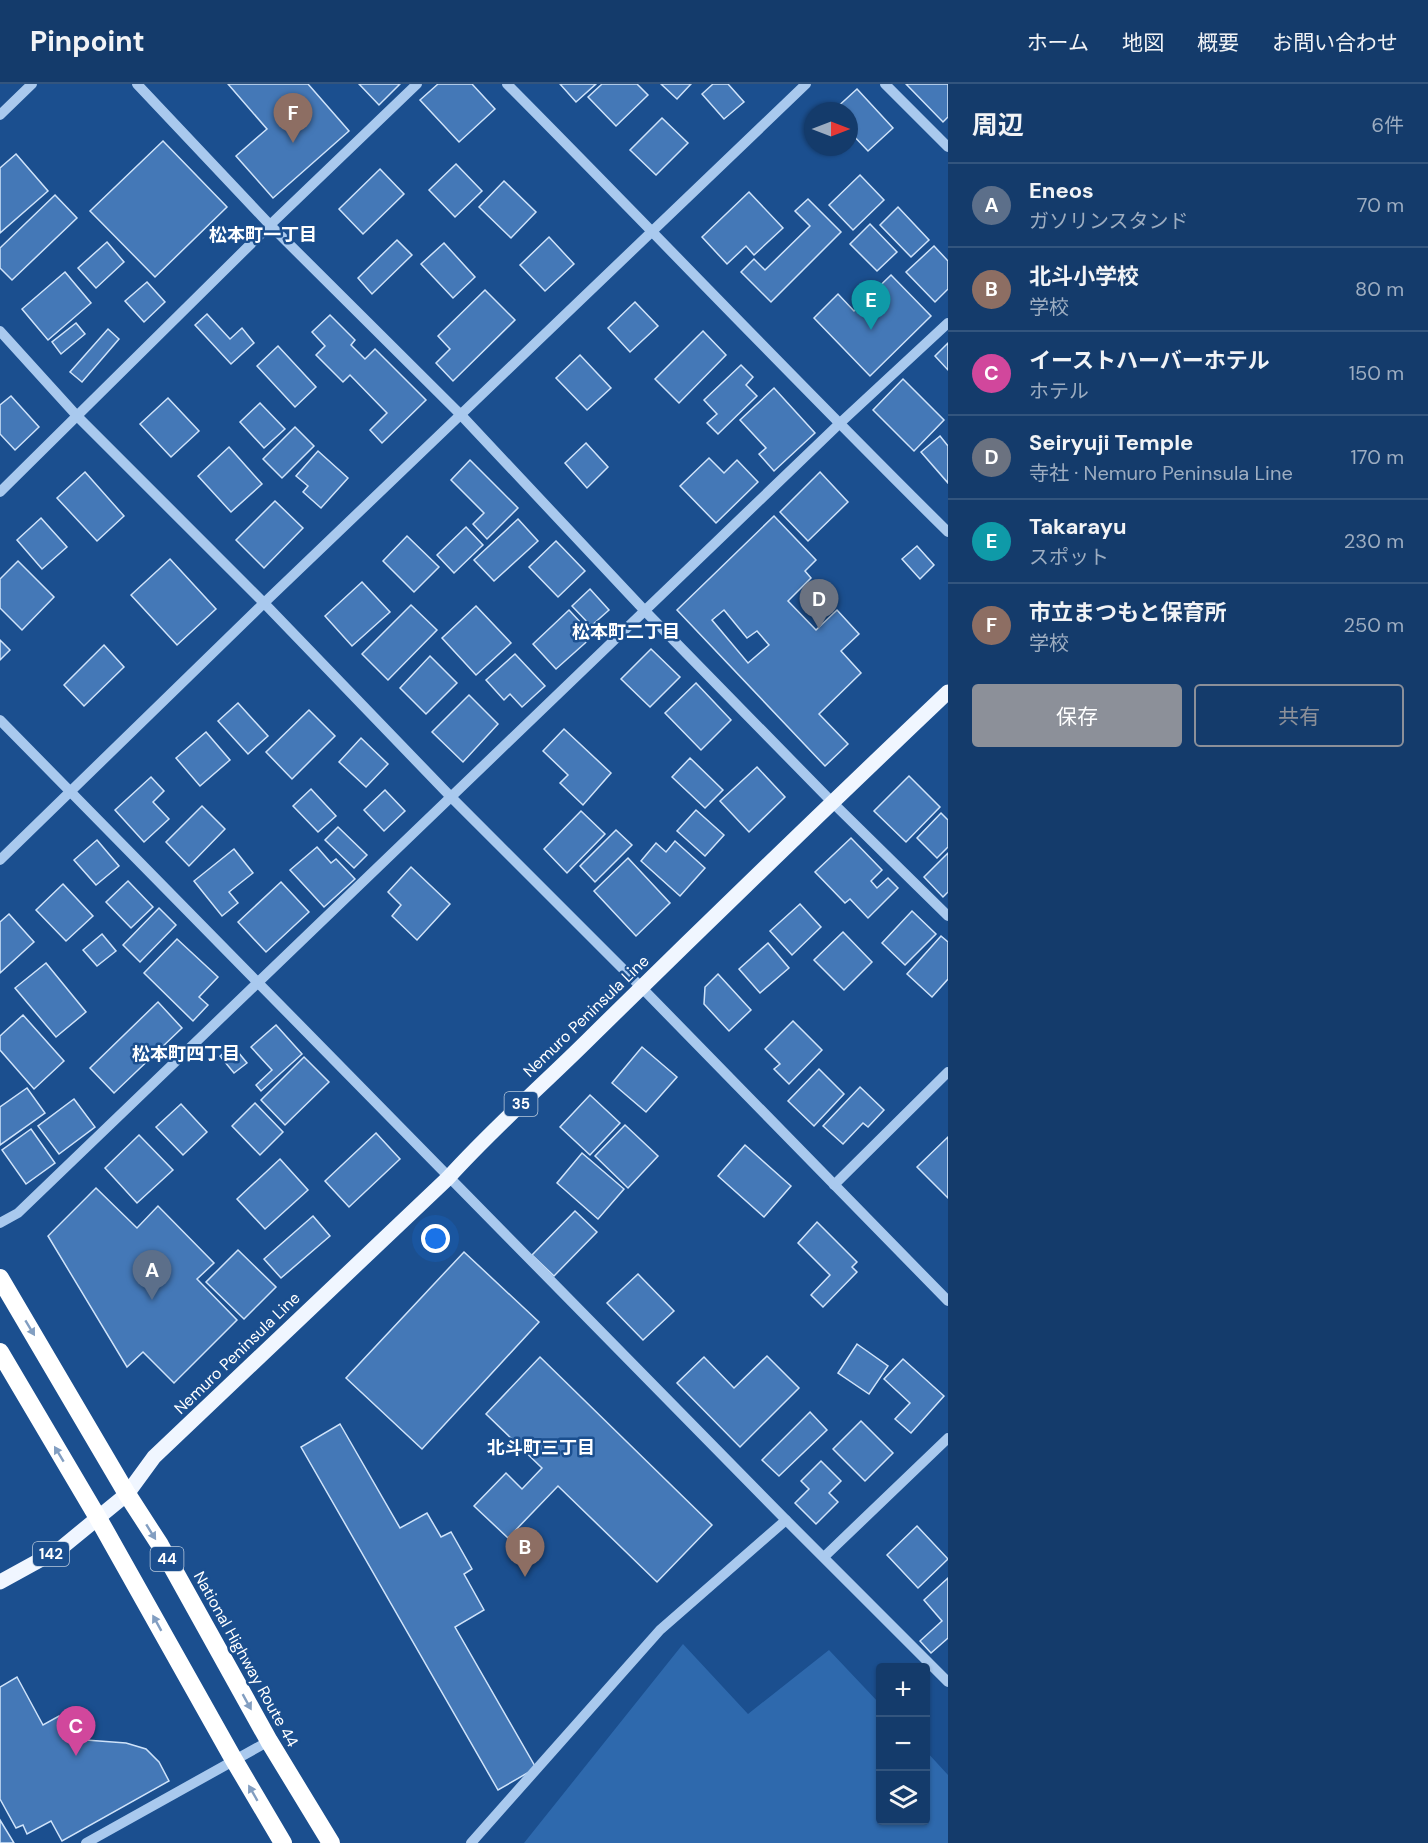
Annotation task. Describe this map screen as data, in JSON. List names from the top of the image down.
{
  "streets": {
    "highway": ["44", "National Highway Route 44"],
    "main road": ["Nemuro Peninsula Line", "35", "142"]
  },
  "crossings": [
    ["Nemuro Peninsula Line", "142"],
    ["Nemuro Peninsula Line", "44"],
    ["Nemuro Peninsula Line", "National Highway Route 44"],
    ["142", "44"]
  ],
  "districts": [
    "松本町一丁目",
    "松本町二丁目",
    "松本町四丁目",
    "北斗町三丁目"
  ],
  "north": "right",
  "page": {
    "header": "Pinpoint",
    "nav": [
      "ホーム",
      "地図",
      "概要",
      "お問い合わせ"
    ],
    "heading": ["周辺", "6件"],
    "pins": [
      "F",
      "E",
      "D",
      "A",
      "B",
      "C"
    ],
    "list": [
      {
        "mark": "A",
        "name": "Eneos",
        "note": "ガソリンスタンド",
        "value": "70 m"
      },
      {
        "mark": "B",
        "name": "北斗小学校",
        "note": "学校",
        "value": "80 m"
      },
      {
        "mark": "C",
        "name": "イーストハーバーホテル",
        "note": "ホテル",
        "value": "150 m"
      },
      {
        "mark": "D",
        "name": "Seiryuji Temple",
        "note": "寺社 · Nemuro Peninsula Line",
        "value": "170 m"
      },
      {
        "mark": "E",
        "name": "Takarayu",
        "note": "スポット",
        "value": "230 m"
      },
      {
        "mark": "F",
        "name": "市立まつもと保育所",
        "note": "学校",
        "value": "250 m"
      }
    ],
    "buttons": ["保存", "共有"],
    "map_buttons": ["+", "−"]
  }
}
